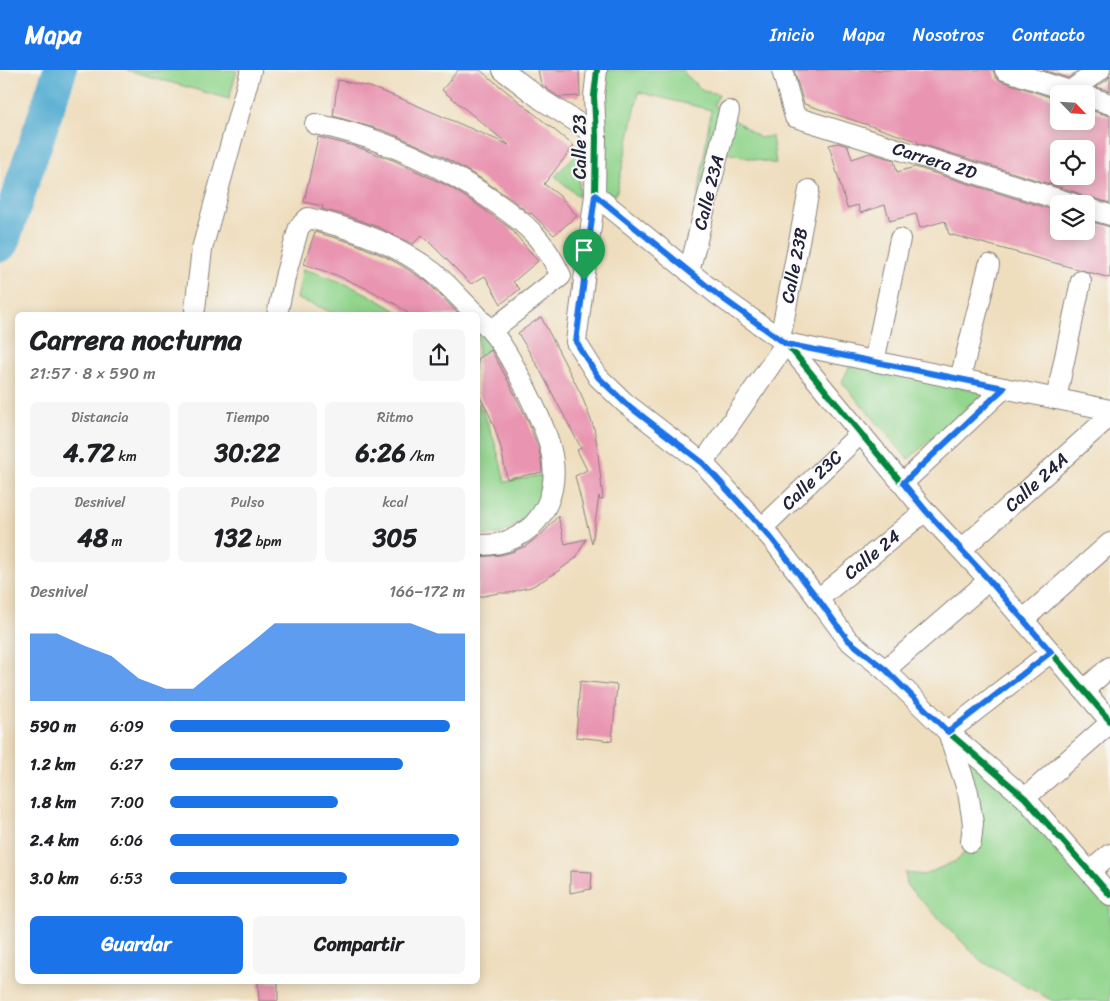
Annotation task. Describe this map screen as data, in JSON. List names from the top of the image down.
{
  "streets": {
    "street": [
      "Calle 23",
      "Carrera 2D",
      "Calle 23A",
      "Calle 23B",
      "Calle 23C",
      "Calle 24A",
      "Calle 24"
    ]
  },
  "crossings": [
    ["Calle 23", "Calle 23B"]
  ],
  "north": "bottom right",
  "page": {
    "header": "Mapa",
    "nav": [
      "Inicio",
      "Mapa",
      "Nosotros",
      "Contacto"
    ],
    "heading": ["Carrera nocturna", "21:57 · 8 × 590 m"],
    "stats": [
      ["Distancia", "4.72 km"],
      ["Tiempo", "30:22"],
      ["Ritmo", "6:26 /km"],
      ["Desnivel", "48 m"],
      ["Pulso", "132 bpm"],
      ["kcal", "305"]
    ],
    "chart": ["Desnivel", "166–172 m"],
    "list": [
      {
        "name": "590 m",
        "note": "6:09"
      },
      {
        "name": "1.2 km",
        "note": "6:27"
      },
      {
        "name": "1.8 km",
        "note": "7:00"
      },
      {
        "name": "2.4 km",
        "note": "6:06"
      },
      {
        "name": "3.0 km",
        "note": "6:53"
      }
    ],
    "buttons": ["Guardar", "Compartir"]
  }
}
